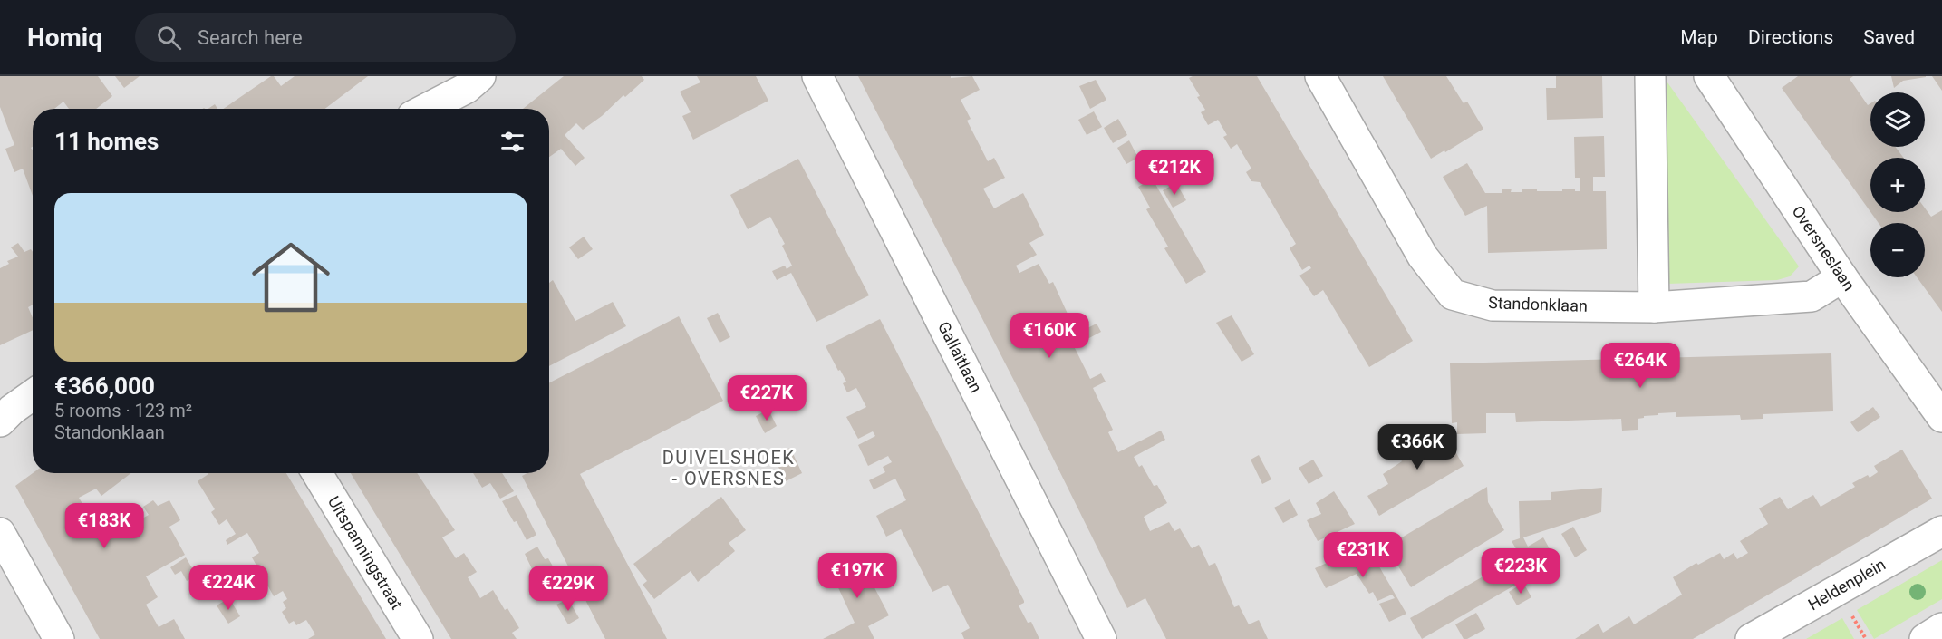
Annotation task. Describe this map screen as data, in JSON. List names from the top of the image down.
{
  "streets": {
    "street": [
      "Oversneslaan",
      "Standonklaan",
      "Gallaitlaan",
      "Uitspanningstraat",
      "Heldenplein"
    ]
  },
  "crossings": [
    ["Oversneslaan", "Standonklaan"]
  ],
  "districts": ["DUIVELSHOEK - OVERSNES"],
  "page": {
    "header": "Homiq",
    "search": "Search here",
    "nav": ["Map", "Directions", "Saved"],
    "map_buttons": ["+", "−"],
    "heading": "11 homes",
    "price": [
      "€212K",
      "€160K",
      "€264K",
      "€227K",
      "€366K",
      "€183K",
      "€231K",
      "€223K",
      "€197K",
      "€224K",
      "€229K"
    ],
    "list": [
      {
        "name": "€366,000",
        "note": "5 rooms · 123 m² · Standonklaan"
      }
    ]
  }
}
